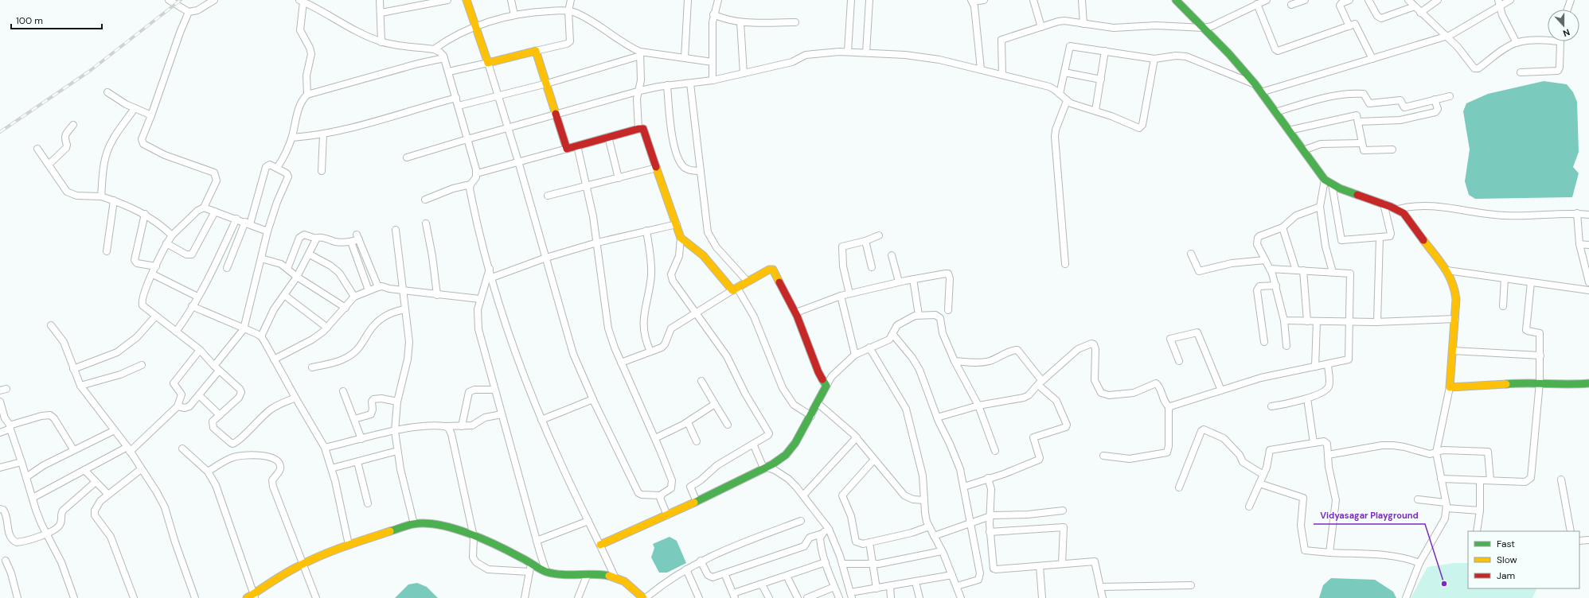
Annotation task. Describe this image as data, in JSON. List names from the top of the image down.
{
  "places": ["Vidyasagar Playground"],
  "legend": ["Fast", "Slow", "Jam"],
  "scale_bar": "100 m",
  "north": "bottom"
}
